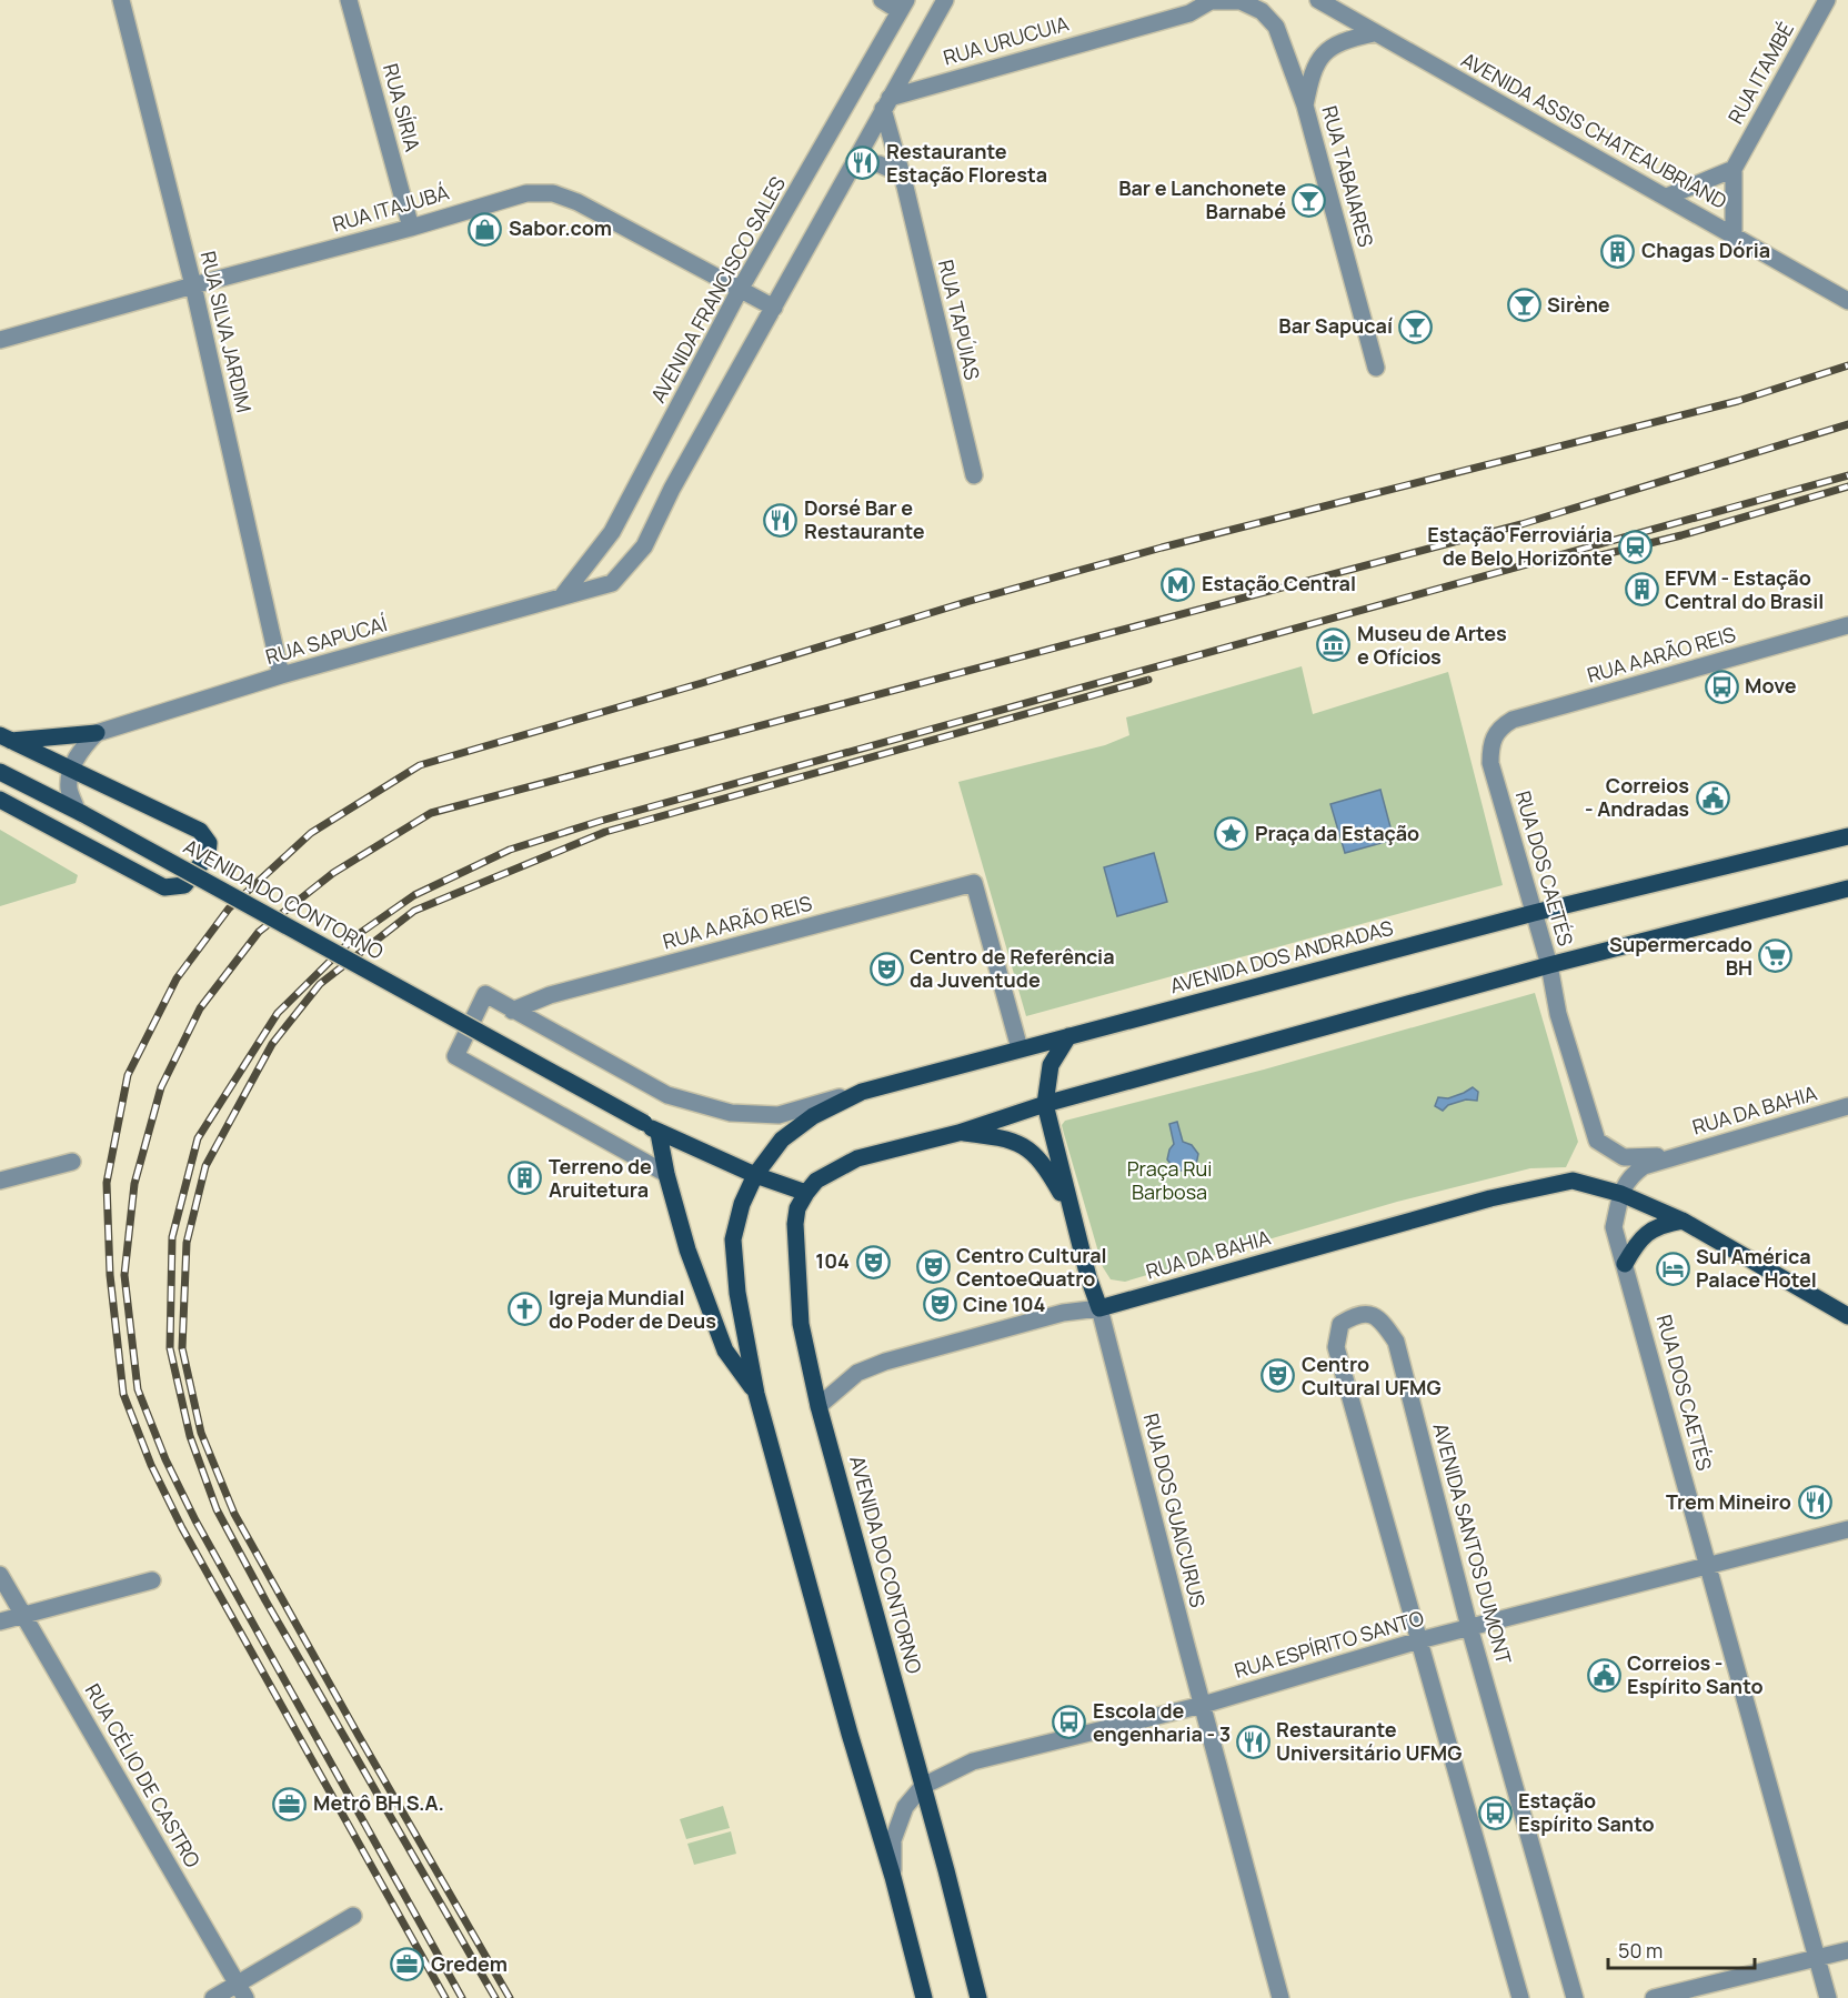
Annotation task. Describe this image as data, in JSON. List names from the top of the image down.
{
  "streets": {
    "main road": [
      "AVENIDA DO CONTORNO",
      "AVENIDA DOS ANDRADAS",
      "RUA DA BAHIA",
      "RUA DOS GUAICURUS"
    ],
    "street": [
      "RUA URUCUIA",
      "RUA ITAMBÉ",
      "RUA SÍRIA",
      "AVENIDA ASSIS CHATEAUBRIAND",
      "RUA TABAIARES",
      "RUA ITAJUBÁ",
      "AVENIDA FRANCISCO SALES",
      "RUA TAPÚIAS",
      "RUA SILVA JARDIM",
      "RUA SAPUCAÍ",
      "RUA AARÃO REIS",
      "RUA DOS CAETÉS",
      "AVENIDA SANTOS DUMONT",
      "RUA ESPÍRITO SANTO",
      "RUA CÉLIO DE CASTRO"
    ]
  },
  "crossings": [
    ["RUA URUCUIA", "RUA TAPÚIAS"],
    ["RUA ITAMBÉ", "AVENIDA ASSIS CHATEAUBRIAND"],
    ["RUA SÍRIA", "RUA ITAJUBÁ"],
    ["AVENIDA ASSIS CHATEAUBRIAND", "RUA TABAIARES"],
    ["RUA ITAJUBÁ", "AVENIDA FRANCISCO SALES"],
    ["RUA ITAJUBÁ", "RUA SILVA JARDIM"],
    ["RUA ITAJUBÁ", "RUA SAPUCAÍ"],
    ["AVENIDA FRANCISCO SALES", "RUA SAPUCAÍ"],
    ["RUA SILVA JARDIM", "RUA SAPUCAÍ"],
    ["RUA AARÃO REIS", "RUA DOS CAETÉS"],
    ["RUA AARÃO REIS", "AVENIDA DOS ANDRADAS"],
    ["RUA DOS CAETÉS", "AVENIDA DOS ANDRADAS"],
    ["RUA DOS CAETÉS", "RUA DA BAHIA"],
    ["RUA DOS CAETÉS", "RUA ESPÍRITO SANTO"],
    ["AVENIDA DO CONTORNO", "AVENIDA DOS ANDRADAS"],
    ["AVENIDA DO CONTORNO", "RUA DA BAHIA"],
    ["AVENIDA DO CONTORNO", "RUA ESPÍRITO SANTO"],
    ["AVENIDA DOS ANDRADAS", "RUA DOS GUAICURUS"],
    ["RUA DA BAHIA", "RUA DOS GUAICURUS"],
    ["RUA DOS GUAICURUS", "RUA ESPÍRITO SANTO"],
    ["AVENIDA SANTOS DUMONT", "RUA ESPÍRITO SANTO"]
  ],
  "parks": ["Praça Rui Barbosa"],
  "places": {
    "restaurant": [
      "Restaurante Estação Floresta",
      "Dorsé Bar e Restaurante",
      "Trem Mineiro",
      "Restaurante Universitário UFMG"
    ],
    "bar": ["Bar e Lanchonete Barnabé", "Sirène", "Bar Sapucaí"],
    "shop": ["Sabor.com"],
    "building": ["Chagas Dória", "EFVM - Estação Central do Brasil", "Terreno de Aruitetura"],
    "station": ["Estação Ferroviária de Belo Horizonte"],
    "metro station": ["Estação Central"],
    "museum": ["Museu de Artes e Ofícios"],
    "bus stop": ["Move", "Escola de engenharia - 3", "Estação Espírito Santo"],
    "public building": ["Correios - Andradas", "Correios - Espírito Santo"],
    "place": ["Praça da Estação"],
    "supermarket": ["Supermercado BH"],
    "theatre": [
      "Centro de Referência da Juventude",
      "104",
      "Centro Cultural CentoeQuatro",
      "Cine 104",
      "Centro Cultural UFMG"
    ],
    "hotel": ["Sul América Palace Hotel"],
    "church": ["Igreja Mundial do Poder de Deus"],
    "office": ["Metrô BH S.A.", "Gredem"]
  },
  "scale_bar": "50 m"
}
